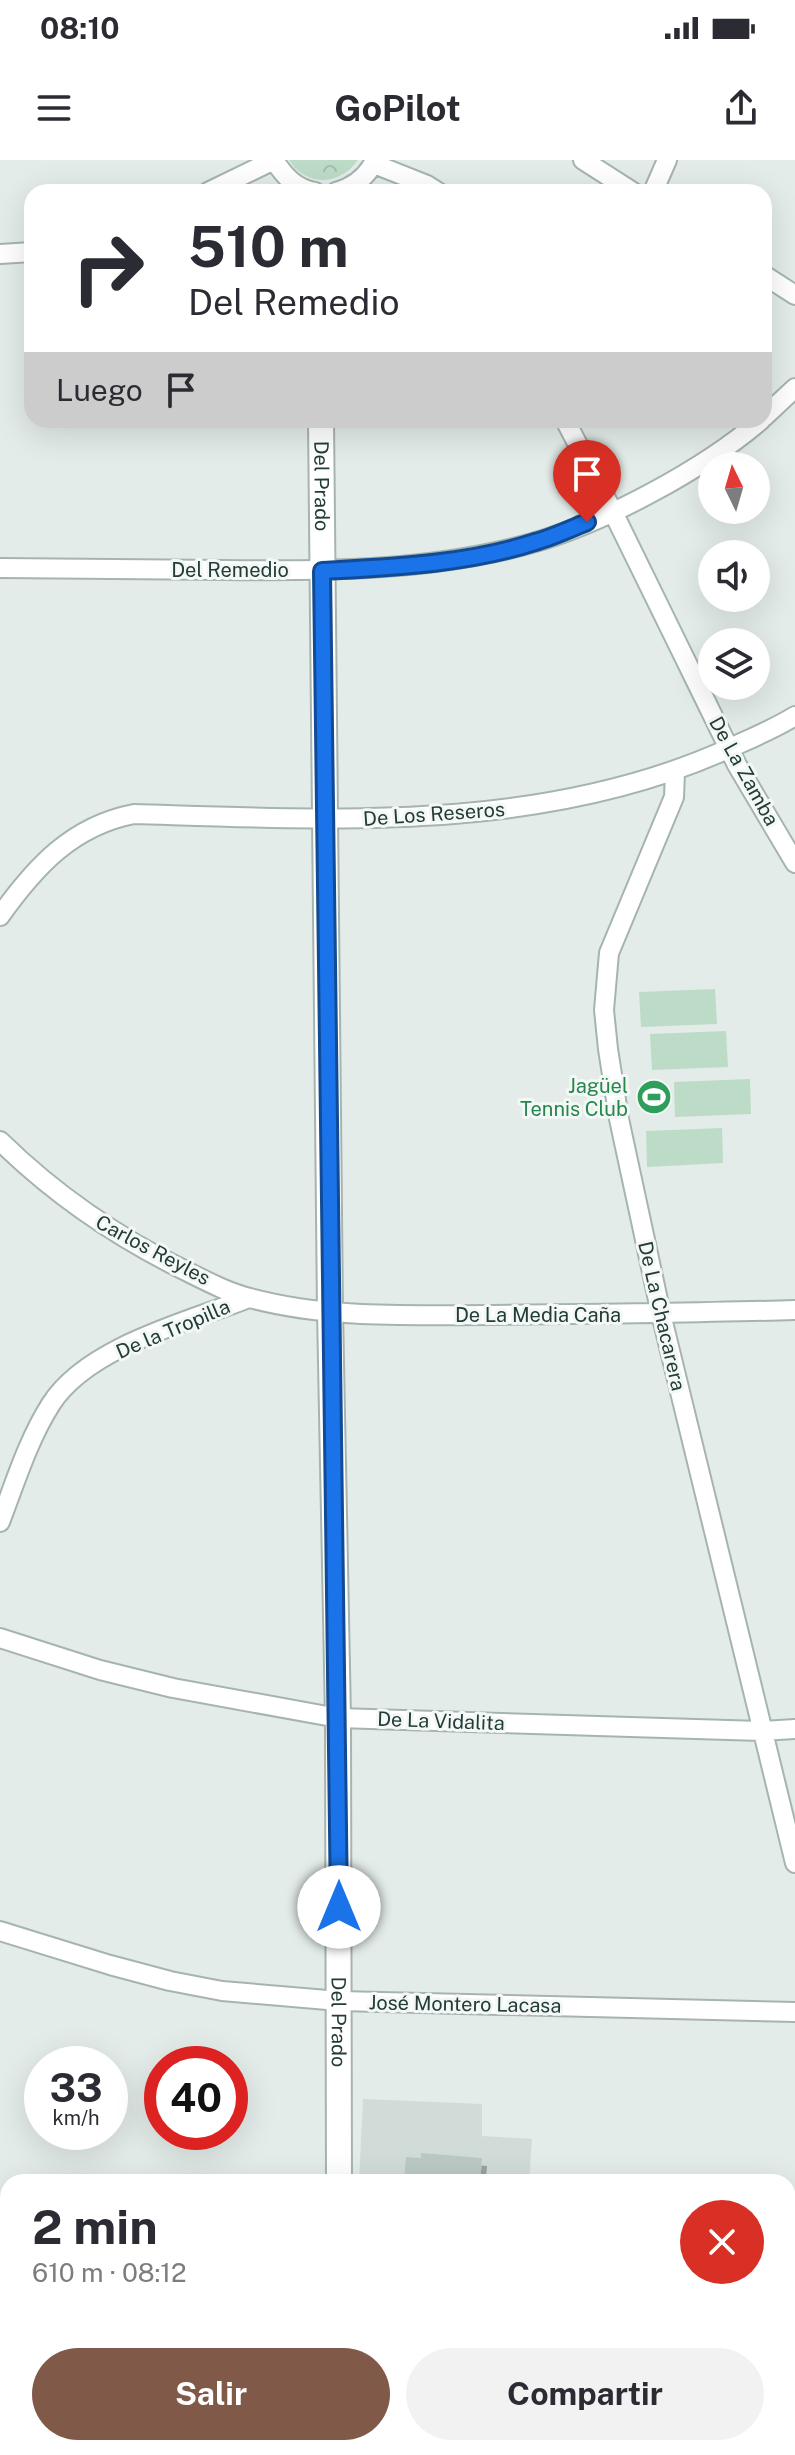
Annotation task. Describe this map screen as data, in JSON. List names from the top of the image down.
{
  "streets": {
    "street": [
      "Del Prado",
      "Del Remedio",
      "De La Zamba",
      "De Los Reseros",
      "Carlos Reyles",
      "De La Media Caña",
      "De La Chacarera",
      "De la Tropilla",
      "De La Vidalita",
      "José Montero Lacasa"
    ]
  },
  "crossings": [
    ["Del Prado", "Del Remedio"],
    ["Del Prado", "De Los Reseros"],
    ["Del Prado", "Carlos Reyles"],
    ["Del Prado", "De La Media Caña"],
    ["Del Prado", "De La Vidalita"],
    ["Del Prado", "José Montero Lacasa"],
    ["Del Remedio", "De La Zamba"],
    ["De La Zamba", "De Los Reseros"],
    ["De Los Reseros", "De La Chacarera"],
    ["Carlos Reyles", "De La Media Caña"],
    ["Carlos Reyles", "De la Tropilla"],
    ["De La Media Caña", "De La Chacarera"],
    ["De La Chacarera", "De La Vidalita"]
  ],
  "places": {
    "sports": ["Jagüel Tennis Club"]
  },
  "north": "top",
  "page": {
    "status": "08:10",
    "header": "GoPilot",
    "turn": ["510 m", "Del Remedio"],
    "then": "Luego",
    "speed": "33 km/h",
    "limit": "40",
    "heading": ["2 min", "610 m · 08:12"],
    "buttons": ["Salir", "Compartir"]
  }
}
